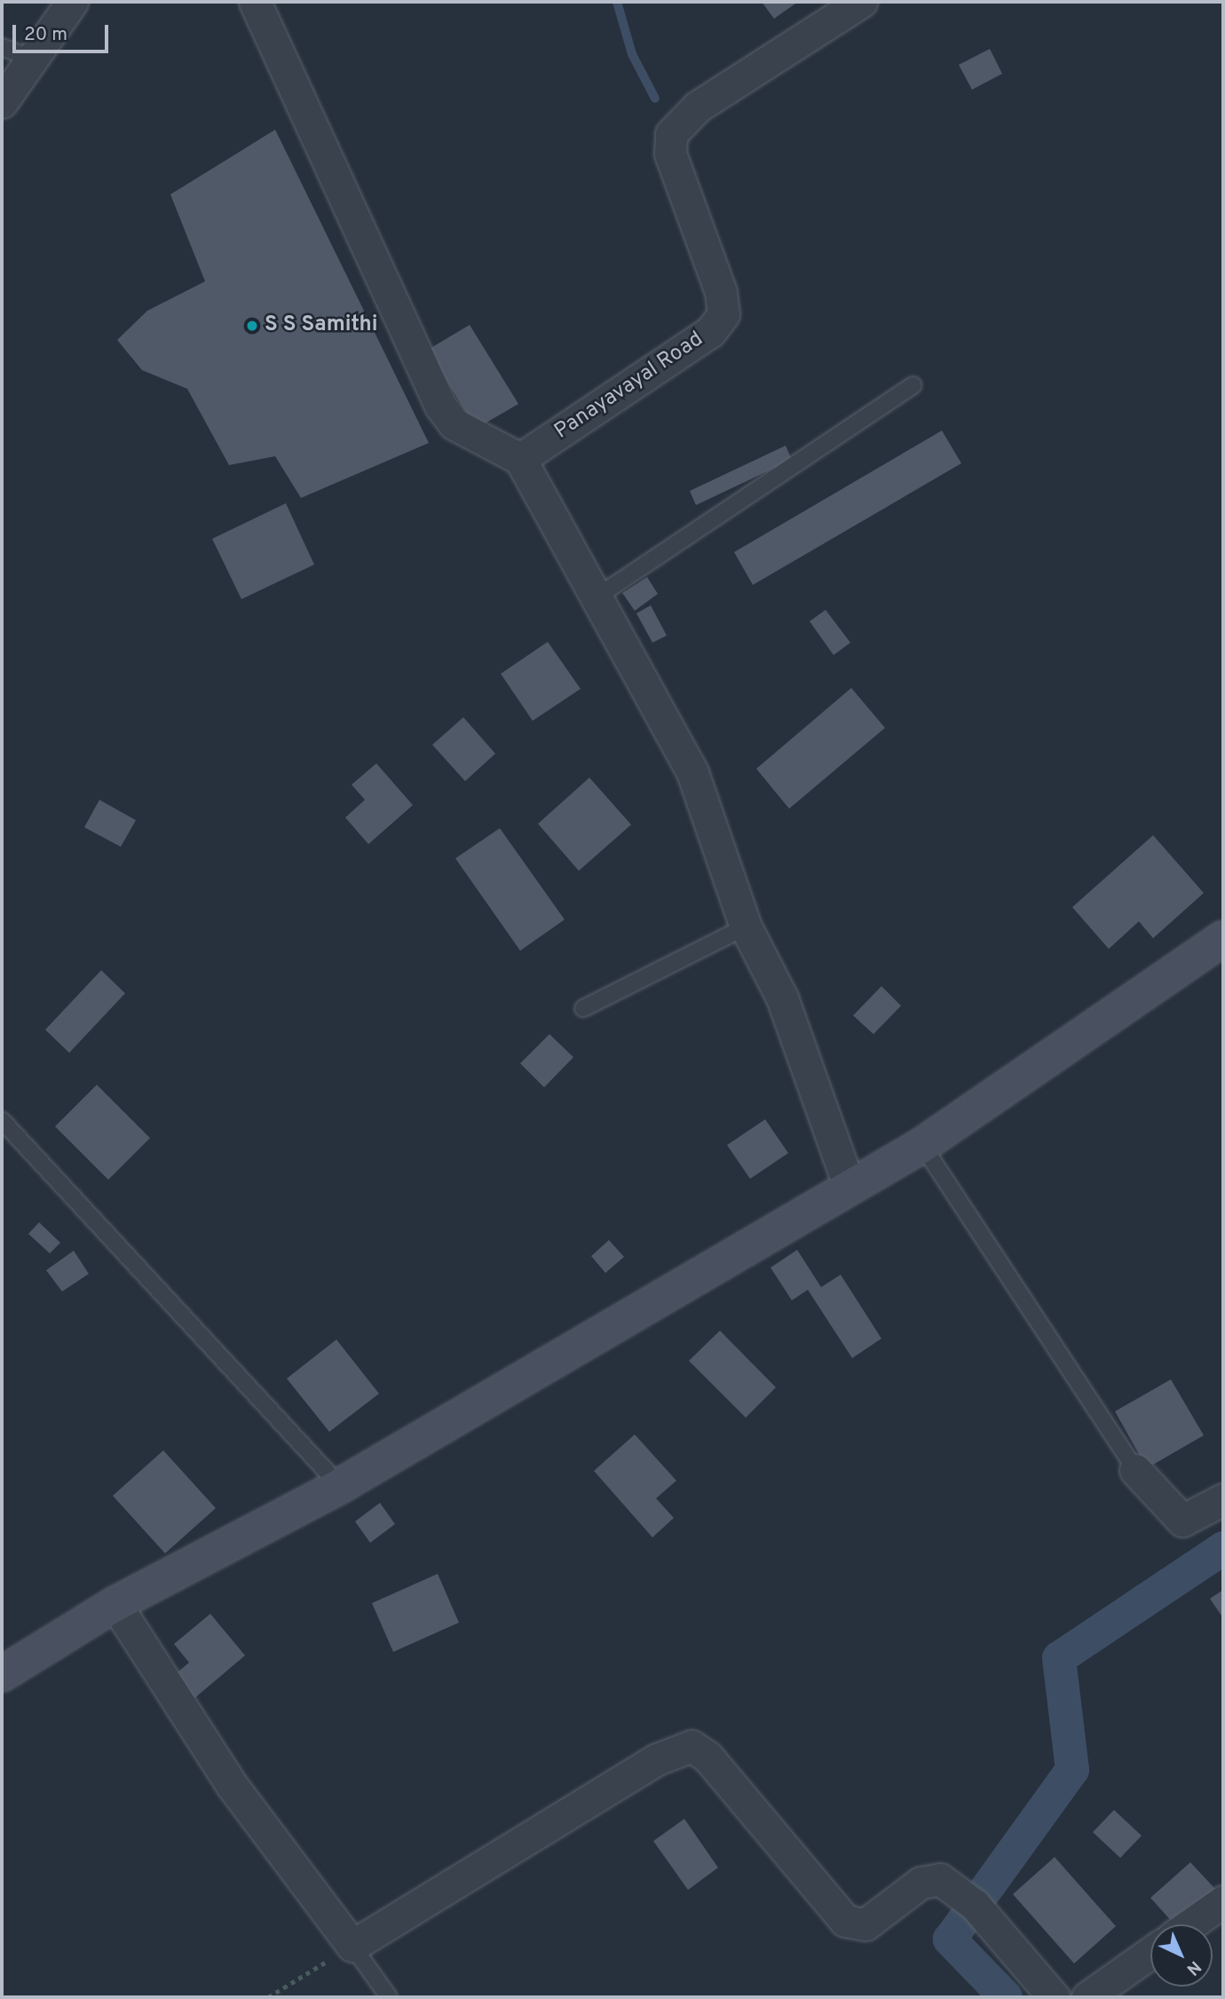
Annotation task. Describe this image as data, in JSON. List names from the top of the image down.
{
  "streets": {
    "street": ["Panayavayal Road"]
  },
  "places": ["S S Samithi"],
  "scale_bar": "20 m",
  "north": "bottom right"
}
